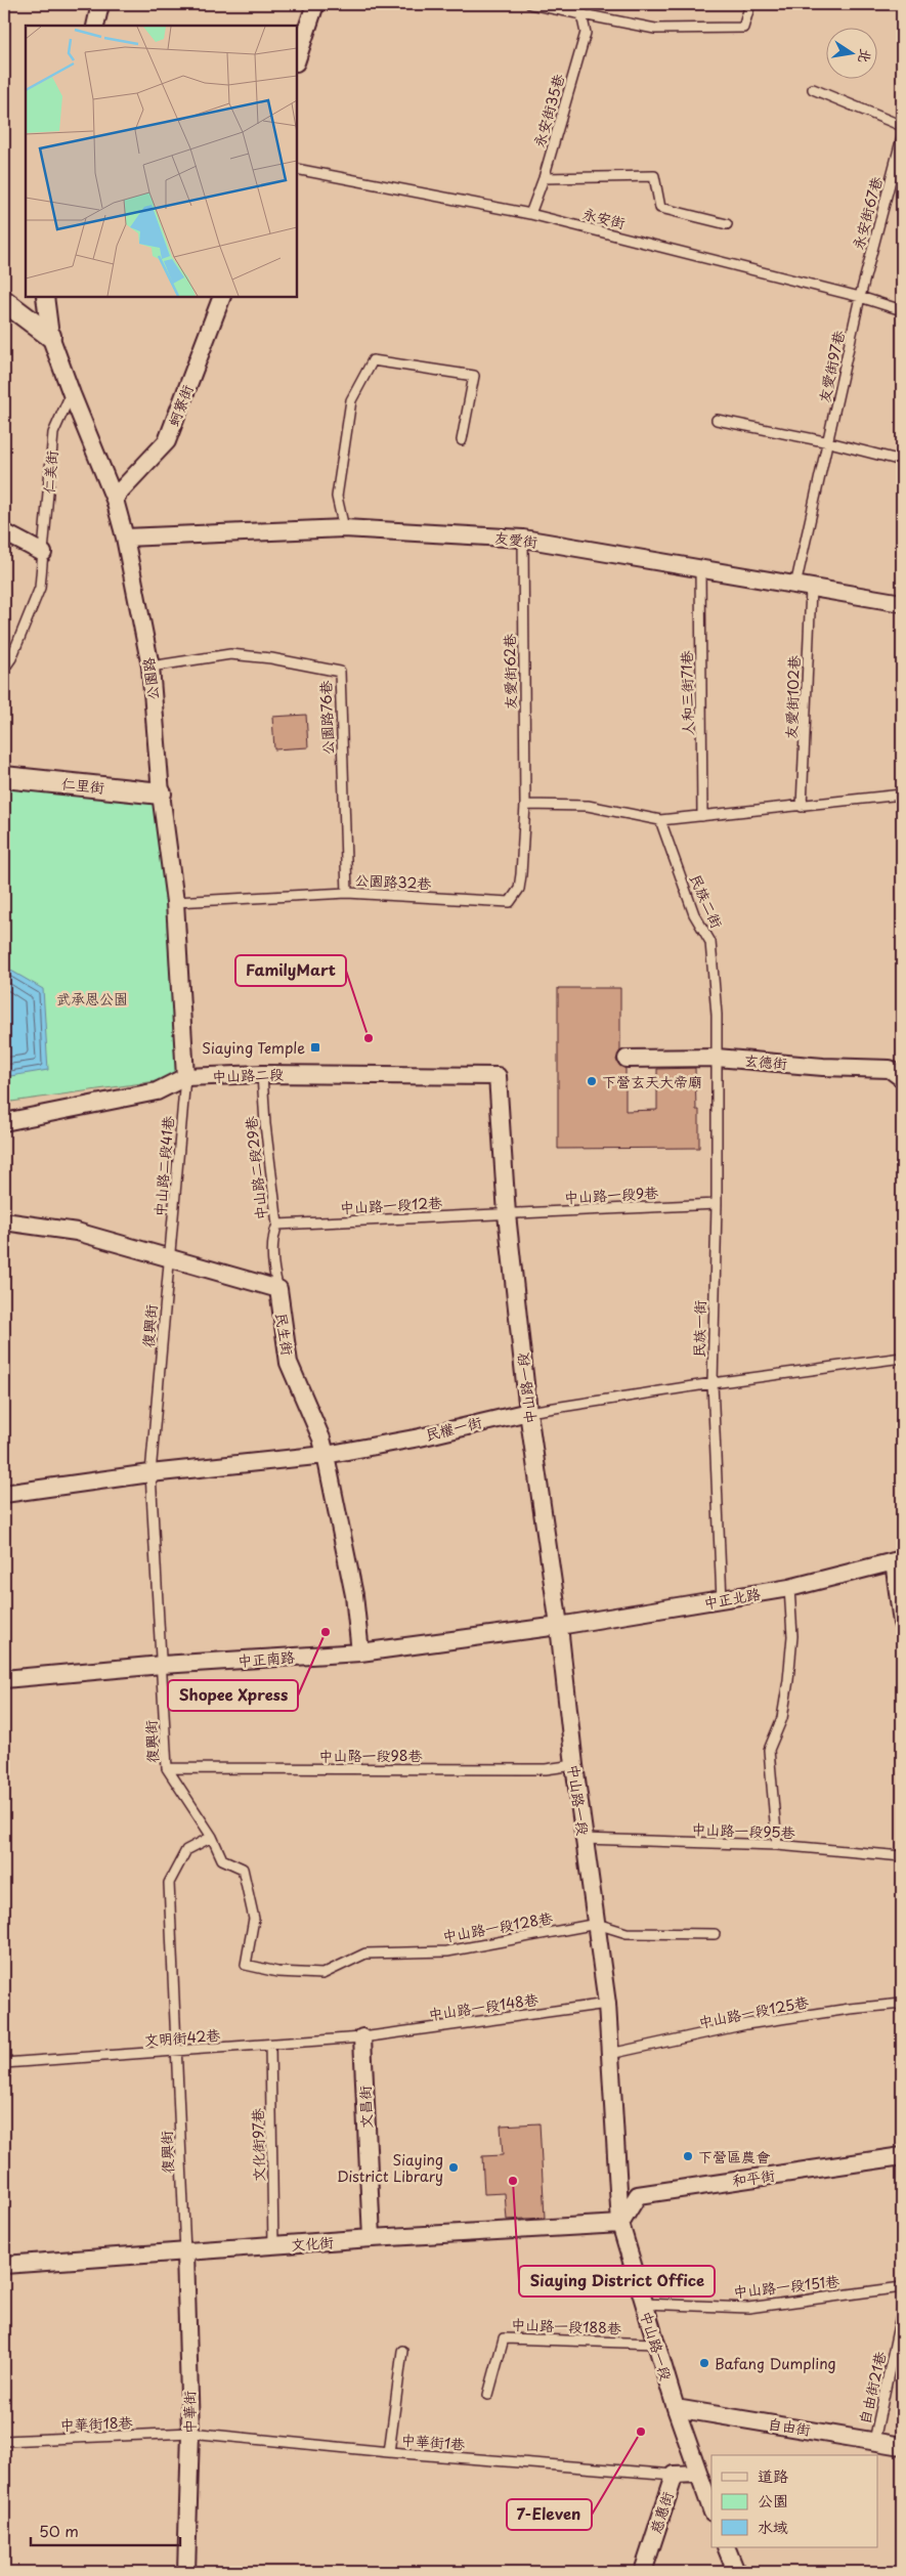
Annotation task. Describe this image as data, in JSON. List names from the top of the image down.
{
  "streets": {
    "street": [
      "蚵寮街",
      "友愛街",
      "公園路",
      "仁里街",
      "玄德街",
      "中山路二段",
      "民生街",
      "中山路一段",
      "民權一街",
      "中正北路",
      "中正南路",
      "文昌街",
      "和平街",
      "文化街",
      "中華街",
      "自由街",
      "慈惠街"
    ],
    "lane": [
      "永安街35巷",
      "永安街67巷",
      "永安街",
      "友愛街97巷",
      "仁美街",
      "友愛街62巷",
      "人和三街71巷",
      "友愛街102巷",
      "公園路76巷",
      "公園路32巷",
      "民族二街",
      "中山路二段41巷",
      "中山路二段29巷",
      "中山路一段9巷",
      "中山路一段12巷",
      "復興街",
      "民族一街",
      "中山路一段98巷",
      "中山路一段95巷",
      "中山路一段128巷",
      "中山路一段148巷",
      "中山路一段125巷",
      "文明街42巷",
      "文化街97巷",
      "中山路一段151巷",
      "中山路一段188巷",
      "自由街21巷",
      "中華街18巷",
      "中華街1巷"
    ]
  },
  "crossings": [
    ["永安街35巷", "永安街"],
    ["永安街67巷", "永安街"],
    ["永安街67巷", "友愛街97巷"],
    ["永安街", "友愛街97巷"],
    ["友愛街97巷", "友愛街"],
    ["友愛街97巷", "友愛街102巷"],
    ["蚵寮街", "公園路"],
    ["仁美街", "公園路"],
    ["友愛街", "友愛街62巷"],
    ["友愛街", "公園路"],
    ["友愛街", "人和三街71巷"],
    ["友愛街", "友愛街102巷"],
    ["友愛街62巷", "公園路32巷"],
    ["公園路", "公園路76巷"],
    ["公園路", "仁里街"],
    ["公園路", "公園路32巷"],
    ["公園路", "中山路二段"],
    ["公園路", "中山路二段41巷"],
    ["公園路76巷", "公園路32巷"],
    ["民族二街", "玄德街"],
    ["民族二街", "民族一街"],
    ["玄德街", "民族一街"],
    ["中山路二段", "中山路二段41巷"],
    ["中山路二段", "中山路二段29巷"],
    ["中山路二段", "中山路一段"],
    ["中山路二段41巷", "復興街"],
    ["中山路二段29巷", "中山路一段12巷"],
    ["中山路二段29巷", "民生街"],
    ["中山路一段9巷", "中山路一段12巷"],
    ["中山路一段9巷", "民族一街"],
    ["中山路一段9巷", "中山路一段"],
    ["中山路一段12巷", "中山路一段"],
    ["復興街", "民權一街"],
    ["復興街", "中正南路"],
    ["復興街", "中山路一段98巷"],
    ["復興街", "中山路一段128巷"],
    ["復興街", "文明街42巷"],
    ["復興街", "文化街"],
    ["復興街", "中華街"],
    ["民族一街", "民權一街"],
    ["民族一街", "中正北路"],
    ["民生街", "民權一街"],
    ["民生街", "中正南路"],
    ["中山路一段", "民權一街"],
    ["中山路一段", "中正北路"],
    ["中山路一段", "中正南路"],
    ["中山路一段", "中山路一段98巷"],
    ["中山路一段", "中山路一段95巷"],
    ["中山路一段", "中山路一段128巷"],
    ["中山路一段", "中山路一段148巷"],
    ["中山路一段", "中山路一段125巷"],
    ["中山路一段", "和平街"],
    ["中山路一段", "文化街"],
    ["中山路一段", "中山路一段151巷"],
    ["中山路一段", "中山路一段188巷"],
    ["中山路一段", "自由街"],
    ["中山路一段", "慈惠街"],
    ["中正北路", "中正南路"],
    ["中山路一段148巷", "文明街42巷"],
    ["中山路一段148巷", "文昌街"],
    ["文明街42巷", "文昌街"],
    ["文明街42巷", "文化街97巷"],
    ["文昌街", "文化街"],
    ["文化街97巷", "文化街"],
    ["和平街", "文化街"],
    ["文化街", "中華街"],
    ["自由街21巷", "自由街"],
    ["中華街", "中華街18巷"],
    ["中華街", "中華街1巷"],
    ["中華街18巷", "中華街1巷"],
    ["中華街1巷", "慈惠街"]
  ],
  "parks": ["武承恩公園"],
  "places": {
    "other": [
      "FamilyMart",
      "下營玄天大帝廟",
      "Shopee Xpress",
      "下營區農會",
      "Siaying District Library",
      "Siaying District Office",
      "Bafang Dumpling",
      "7-Eleven"
    ],
    "transit": ["Siaying Temple"]
  },
  "legend": ["道路", "公園", "水域"],
  "scale_bar": "50 m",
  "north": "right"
}
